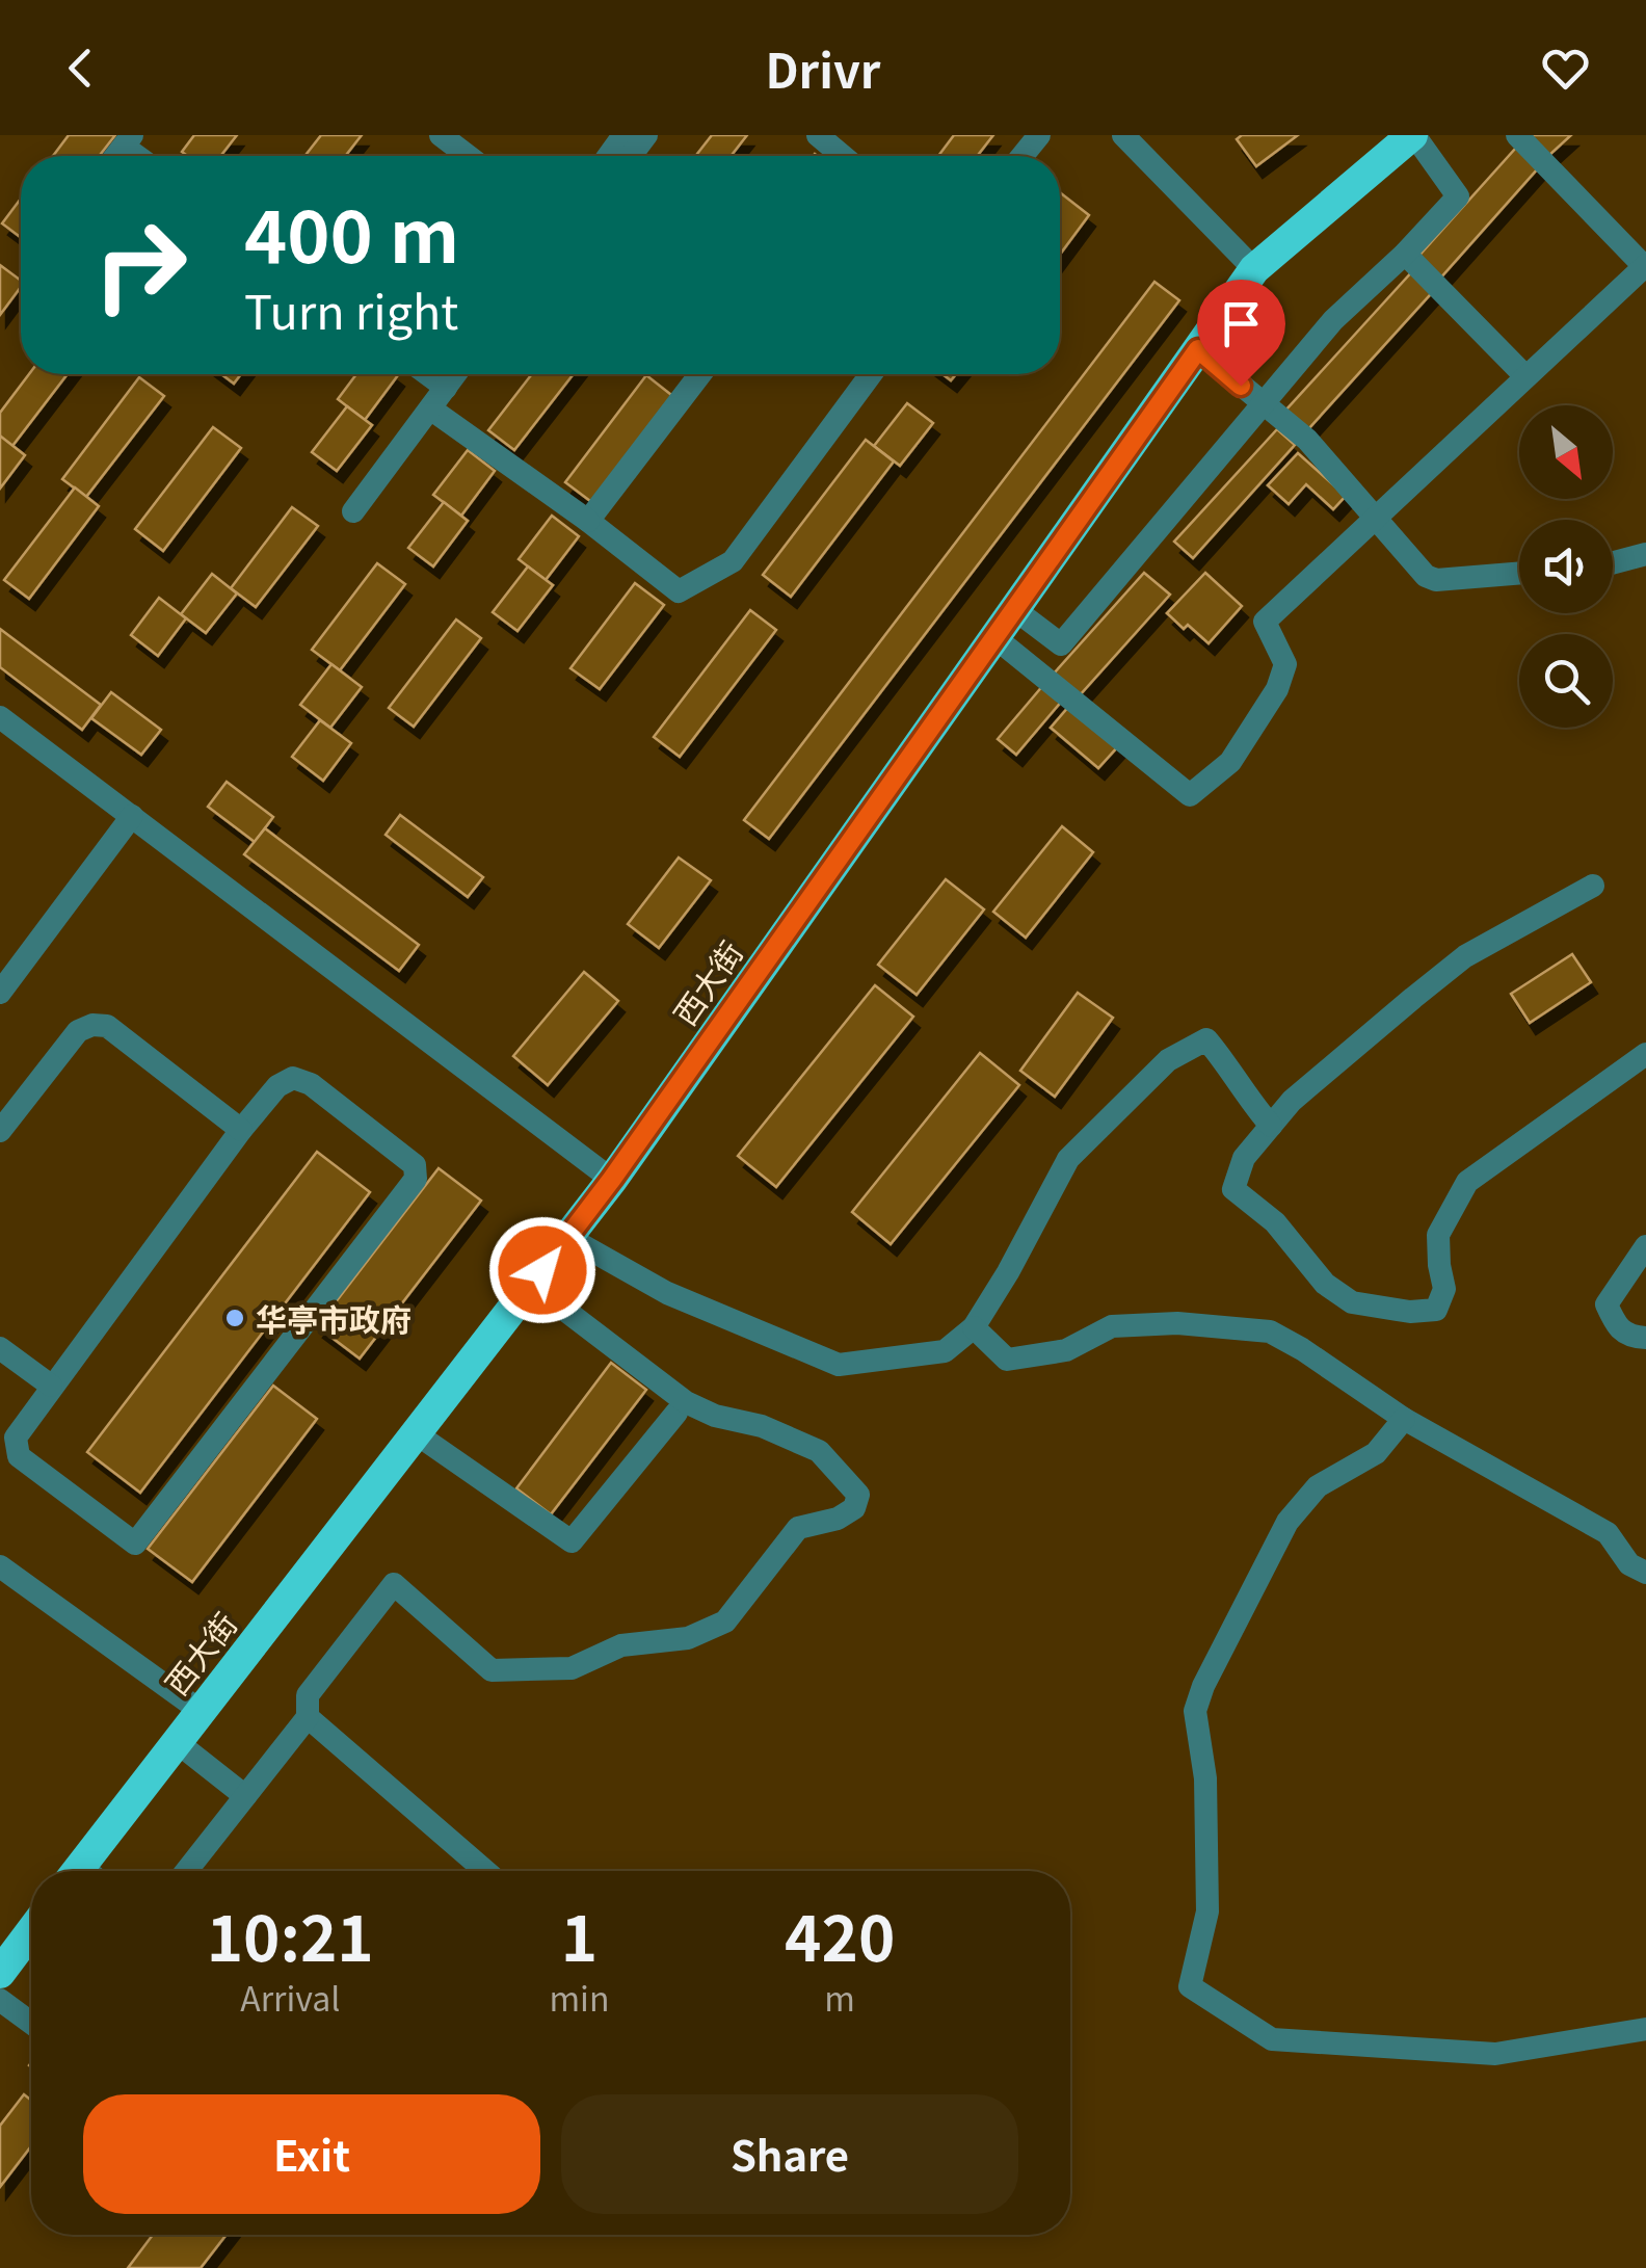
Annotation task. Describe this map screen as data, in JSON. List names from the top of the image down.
{
  "streets": {
    "highway": ["西大街"]
  },
  "places": ["华亭市政府"],
  "north": "bottom right",
  "page": {
    "header": "Drivr",
    "turn": ["400 m", "Turn right"],
    "eta": [
      "10:21",
      "Arrival",
      "1",
      "min",
      "420",
      "m"
    ],
    "buttons": ["Exit", "Share"]
  }
}
